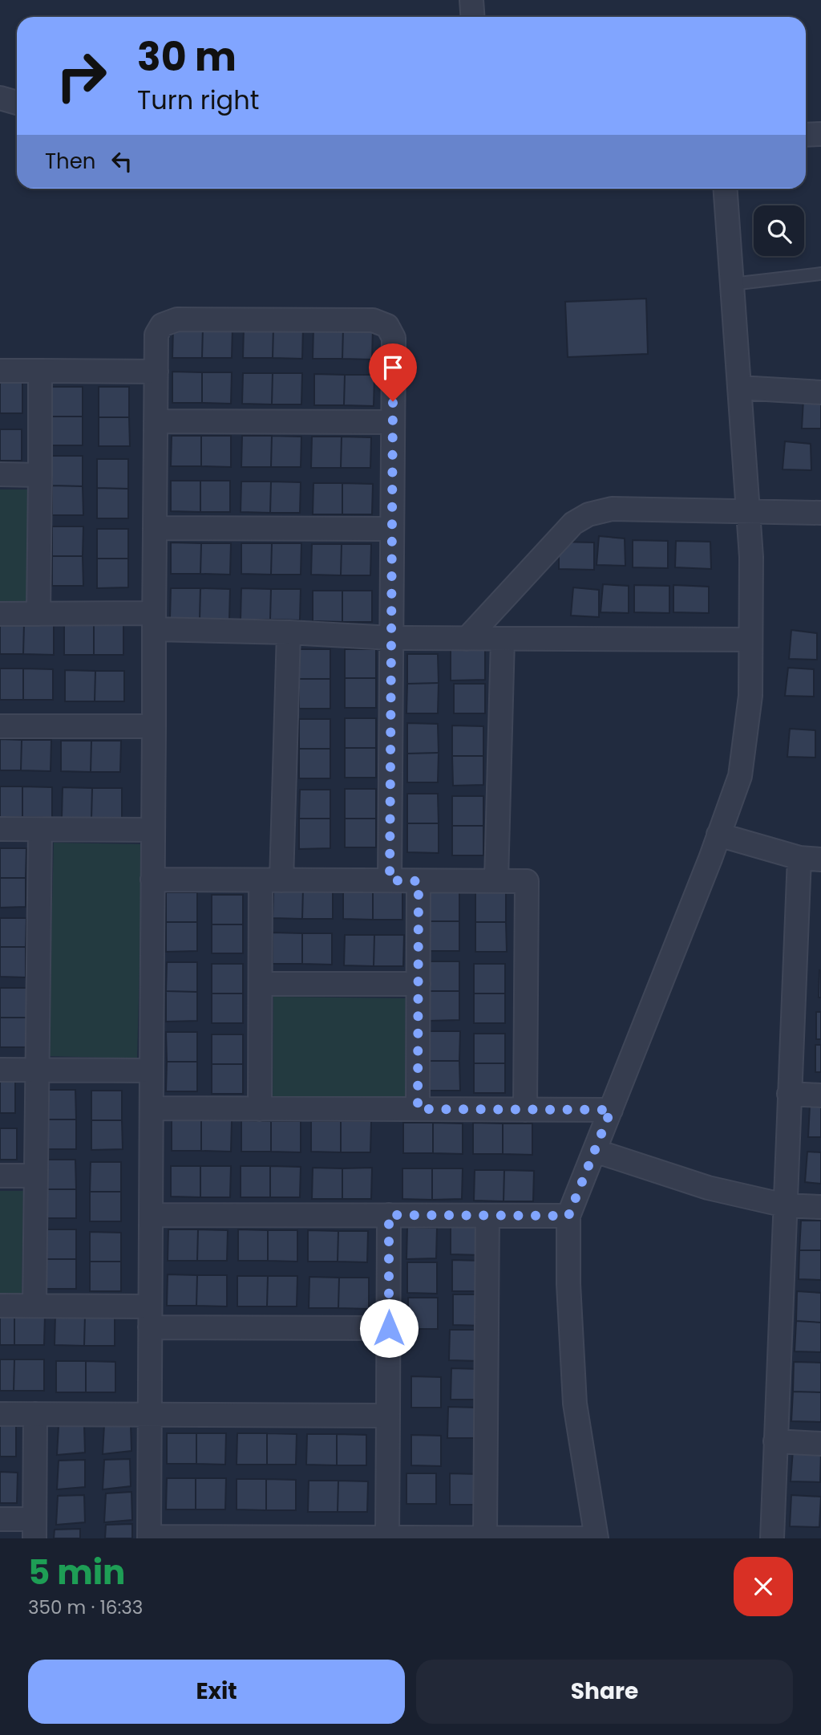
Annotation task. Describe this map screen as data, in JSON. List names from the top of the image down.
{
  "page": {
    "turn": ["30 m", "Turn right"],
    "then": "Then",
    "heading": ["5 min", "350 m · 16:33"],
    "buttons": ["Exit", "Share"]
  }
}
